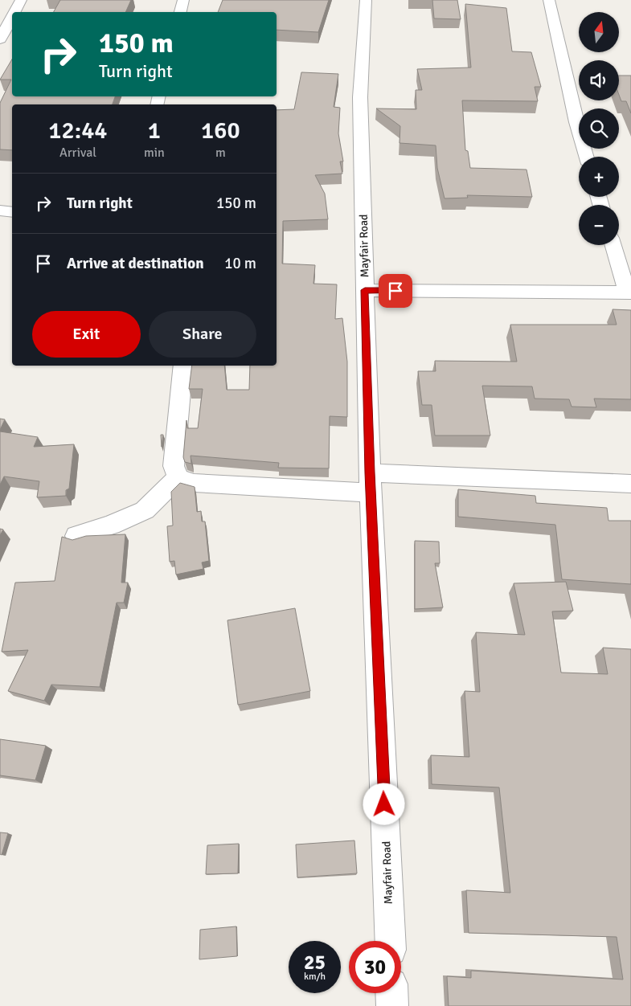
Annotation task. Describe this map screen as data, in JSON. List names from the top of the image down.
{
  "streets": {
    "street": ["Mayfair Road"]
  },
  "north": "top",
  "page": {
    "map_buttons": ["+", "−"],
    "turn": ["150 m", "Turn right"],
    "eta": [
      "12:44",
      "Arrival",
      "1",
      "min",
      "160",
      "m"
    ],
    "list": [
      {
        "name": "Turn right",
        "value": "150 m"
      },
      {
        "name": "Arrive at destination",
        "value": "10 m"
      }
    ],
    "buttons": ["Exit", "Share"],
    "speed": "25 km/h",
    "limit": "30"
  }
}
